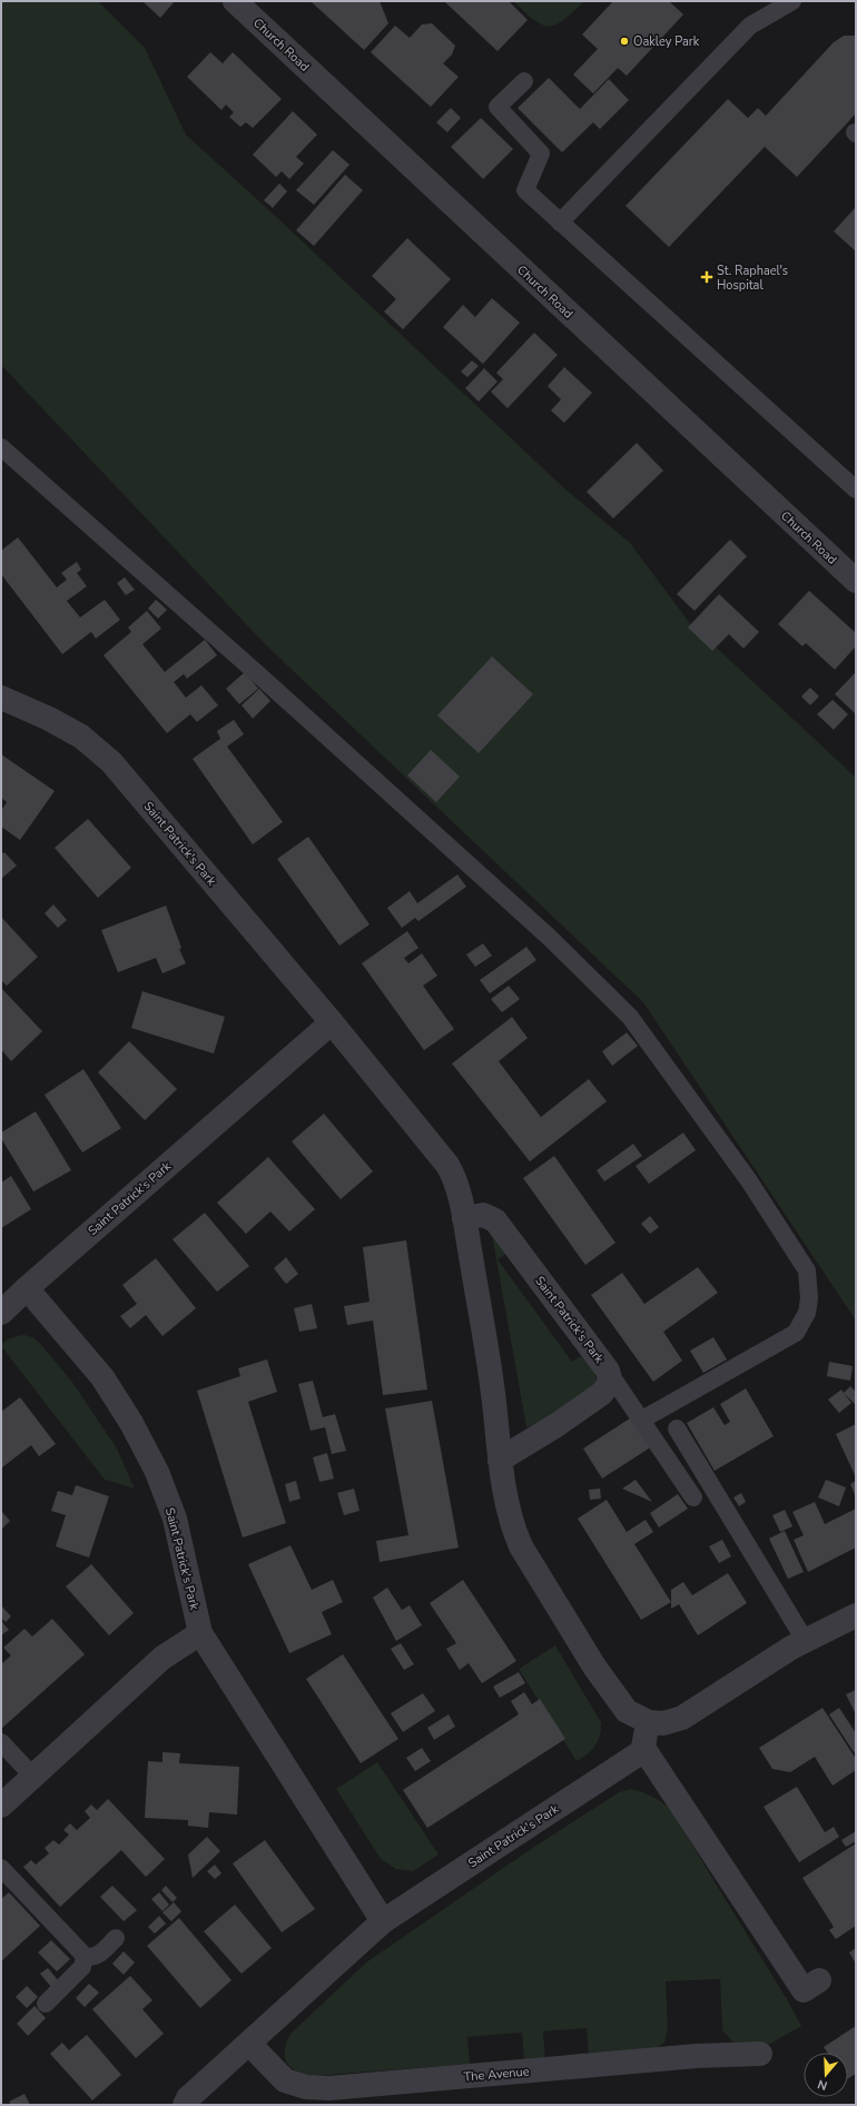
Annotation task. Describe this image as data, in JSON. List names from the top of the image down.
{
  "streets": {
    "street": ["Church Road", "Saint Patrick's Park", "The Avenue"]
  },
  "crossings": [
    ["Saint Patrick's Park", "The Avenue"]
  ],
  "places": {
    "other": ["Oakley Park"],
    "health": ["St. Raphael's Hospital"]
  },
  "north": "bottom"
}
